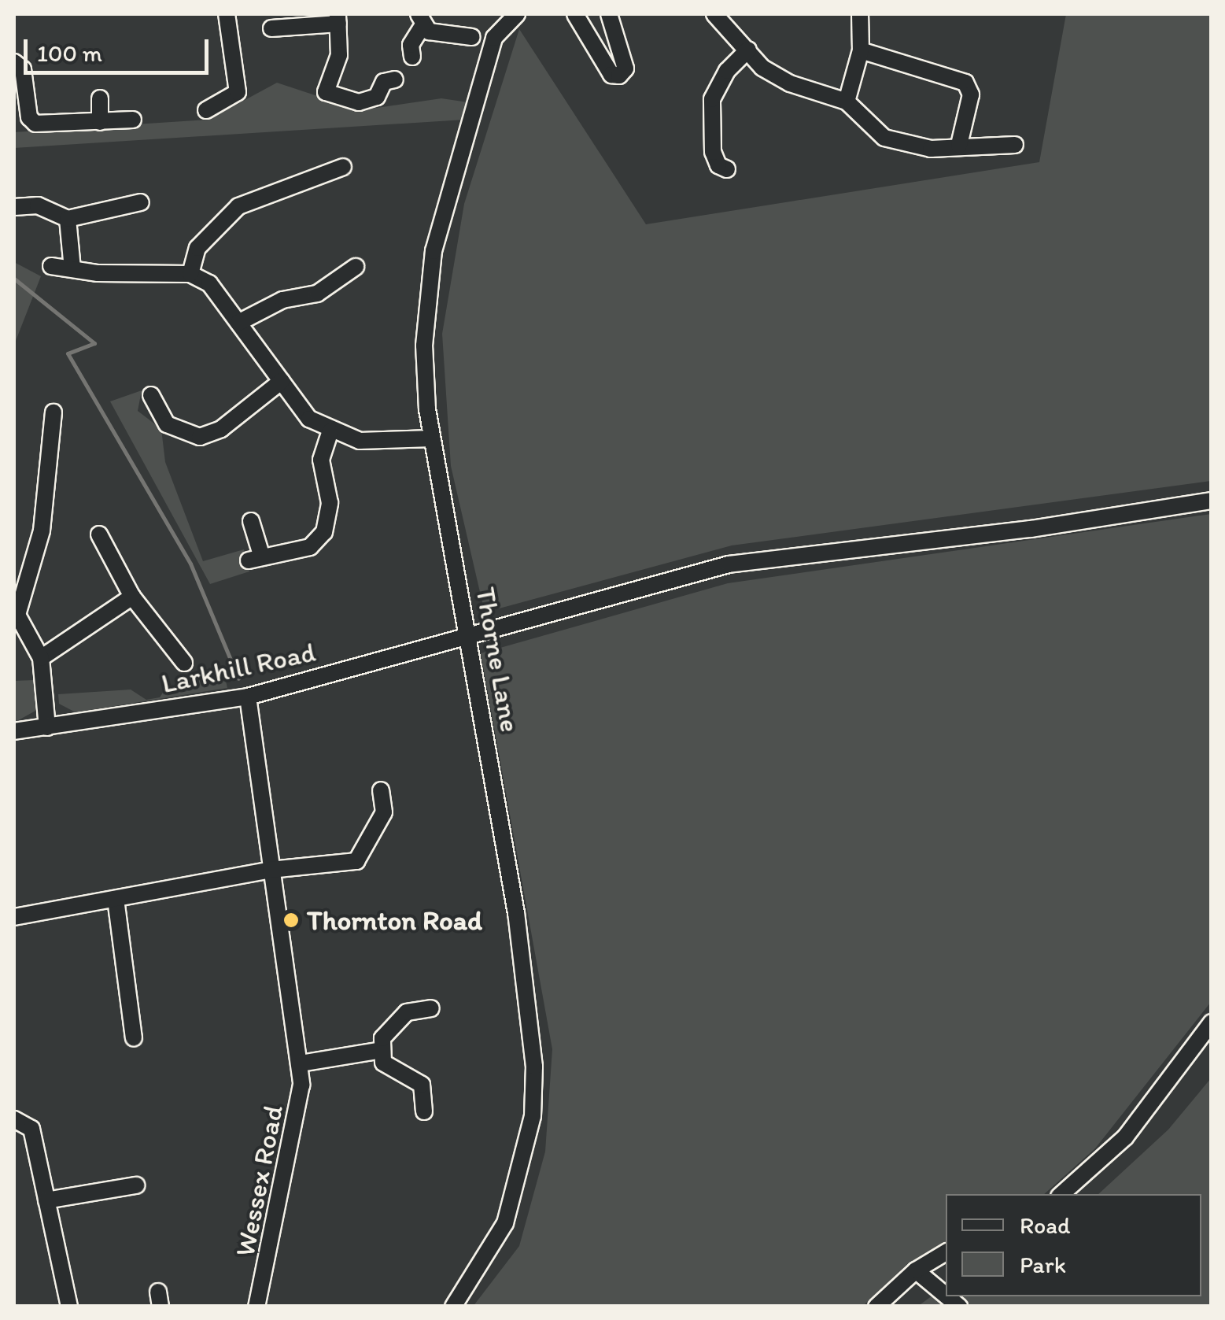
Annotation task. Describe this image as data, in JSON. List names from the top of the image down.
{
  "streets": {
    "street": ["Thorne Lane", "Larkhill Road", "Wessex Road"]
  },
  "crossings": [
    ["Thorne Lane", "Larkhill Road"],
    ["Larkhill Road", "Wessex Road"]
  ],
  "places": ["Thornton Road"],
  "legend": ["Road", "Park"],
  "scale_bar": "100 m"
}
